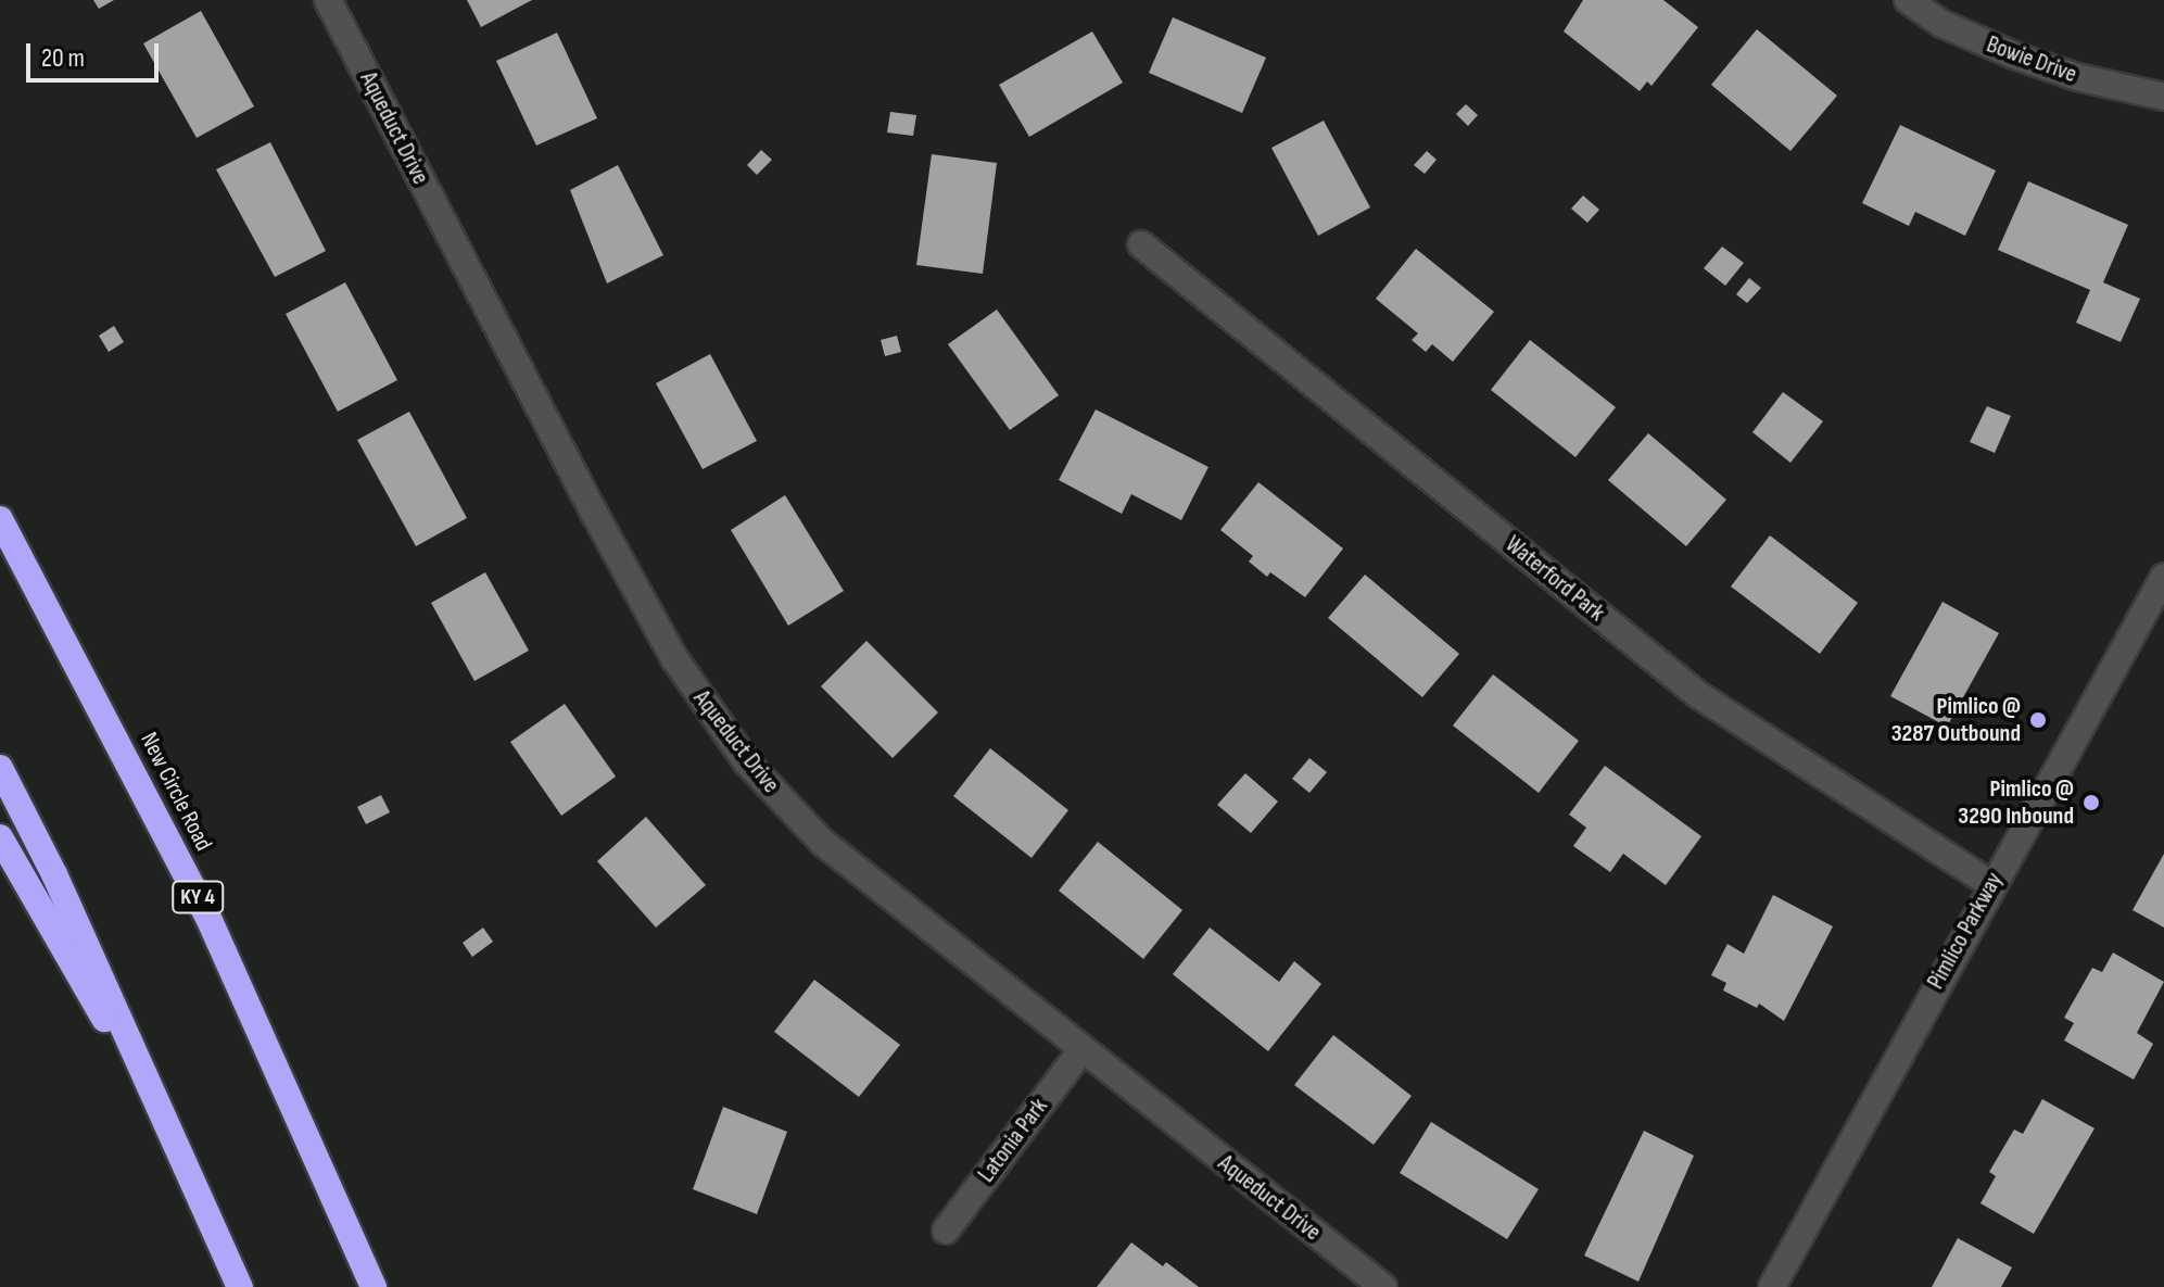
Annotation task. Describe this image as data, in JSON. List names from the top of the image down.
{
  "streets": {
    "highway": ["New Circle Road", "KY 4"],
    "street": [
      "Bowie Drive",
      "Aqueduct Drive",
      "Waterford Park",
      "Pimlico Parkway",
      "Latonia Park"
    ]
  },
  "crossings": [
    ["Aqueduct Drive", "Latonia Park"],
    ["Waterford Park", "Pimlico Parkway"]
  ],
  "places": ["Pimlico @ 3287 Outbound", "Pimlico @ 3290 Inbound"],
  "scale_bar": "20 m"
}
